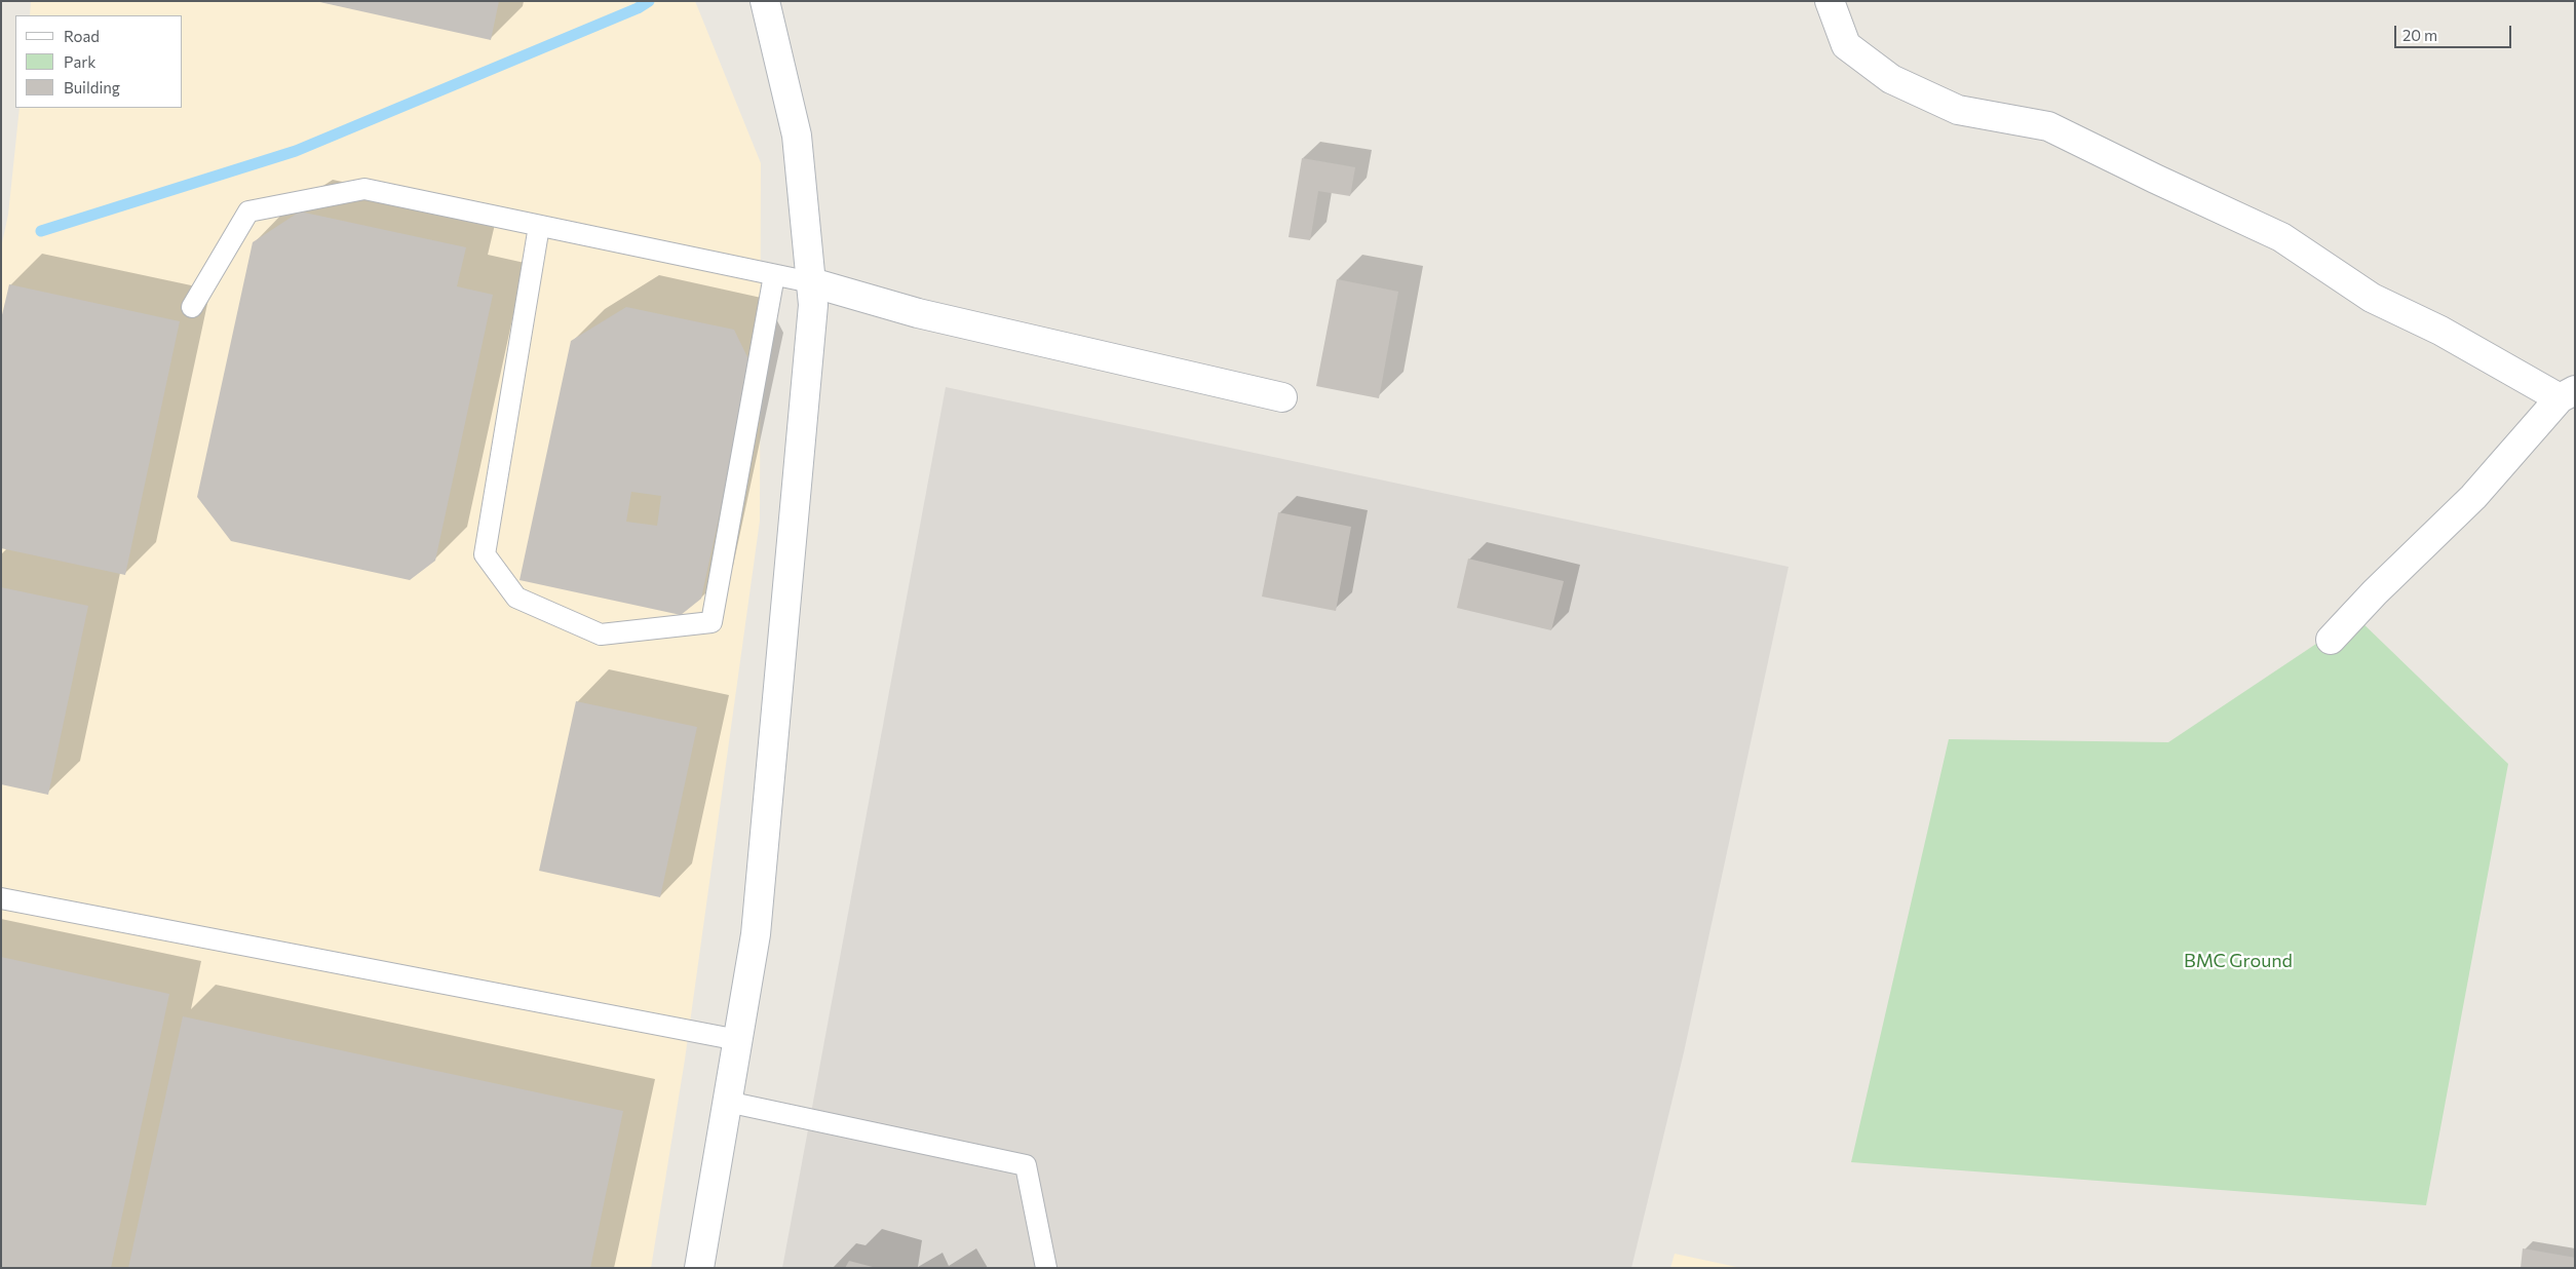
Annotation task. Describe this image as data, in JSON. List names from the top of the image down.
{
  "parks": ["BMC Ground"],
  "legend": ["Road", "Park", "Building"],
  "scale_bar": "20 m"
}
